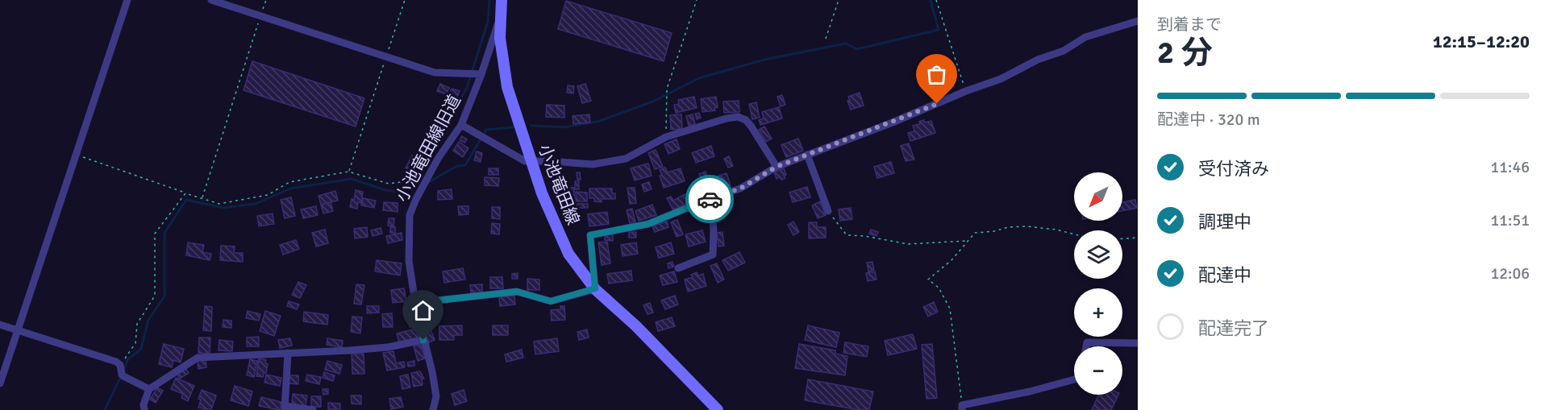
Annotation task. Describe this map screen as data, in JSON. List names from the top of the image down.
{
  "streets": {
    "main road": ["小池竜田線"],
    "street": ["小池竜田線旧道"]
  },
  "crossings": [
    ["小池竜田線旧道", "小池竜田線"]
  ],
  "north": "bottom left",
  "page": {
    "heading": ["2 分", "到着まで", "12:15–12:20"],
    "bar": "配達中 · 320 m",
    "list": [
      ["受付済み", "11:46"],
      ["調理中", "11:51"],
      ["配達中", "12:06"],
      "配達完了"
    ],
    "map_buttons": ["+", "−"]
  }
}
